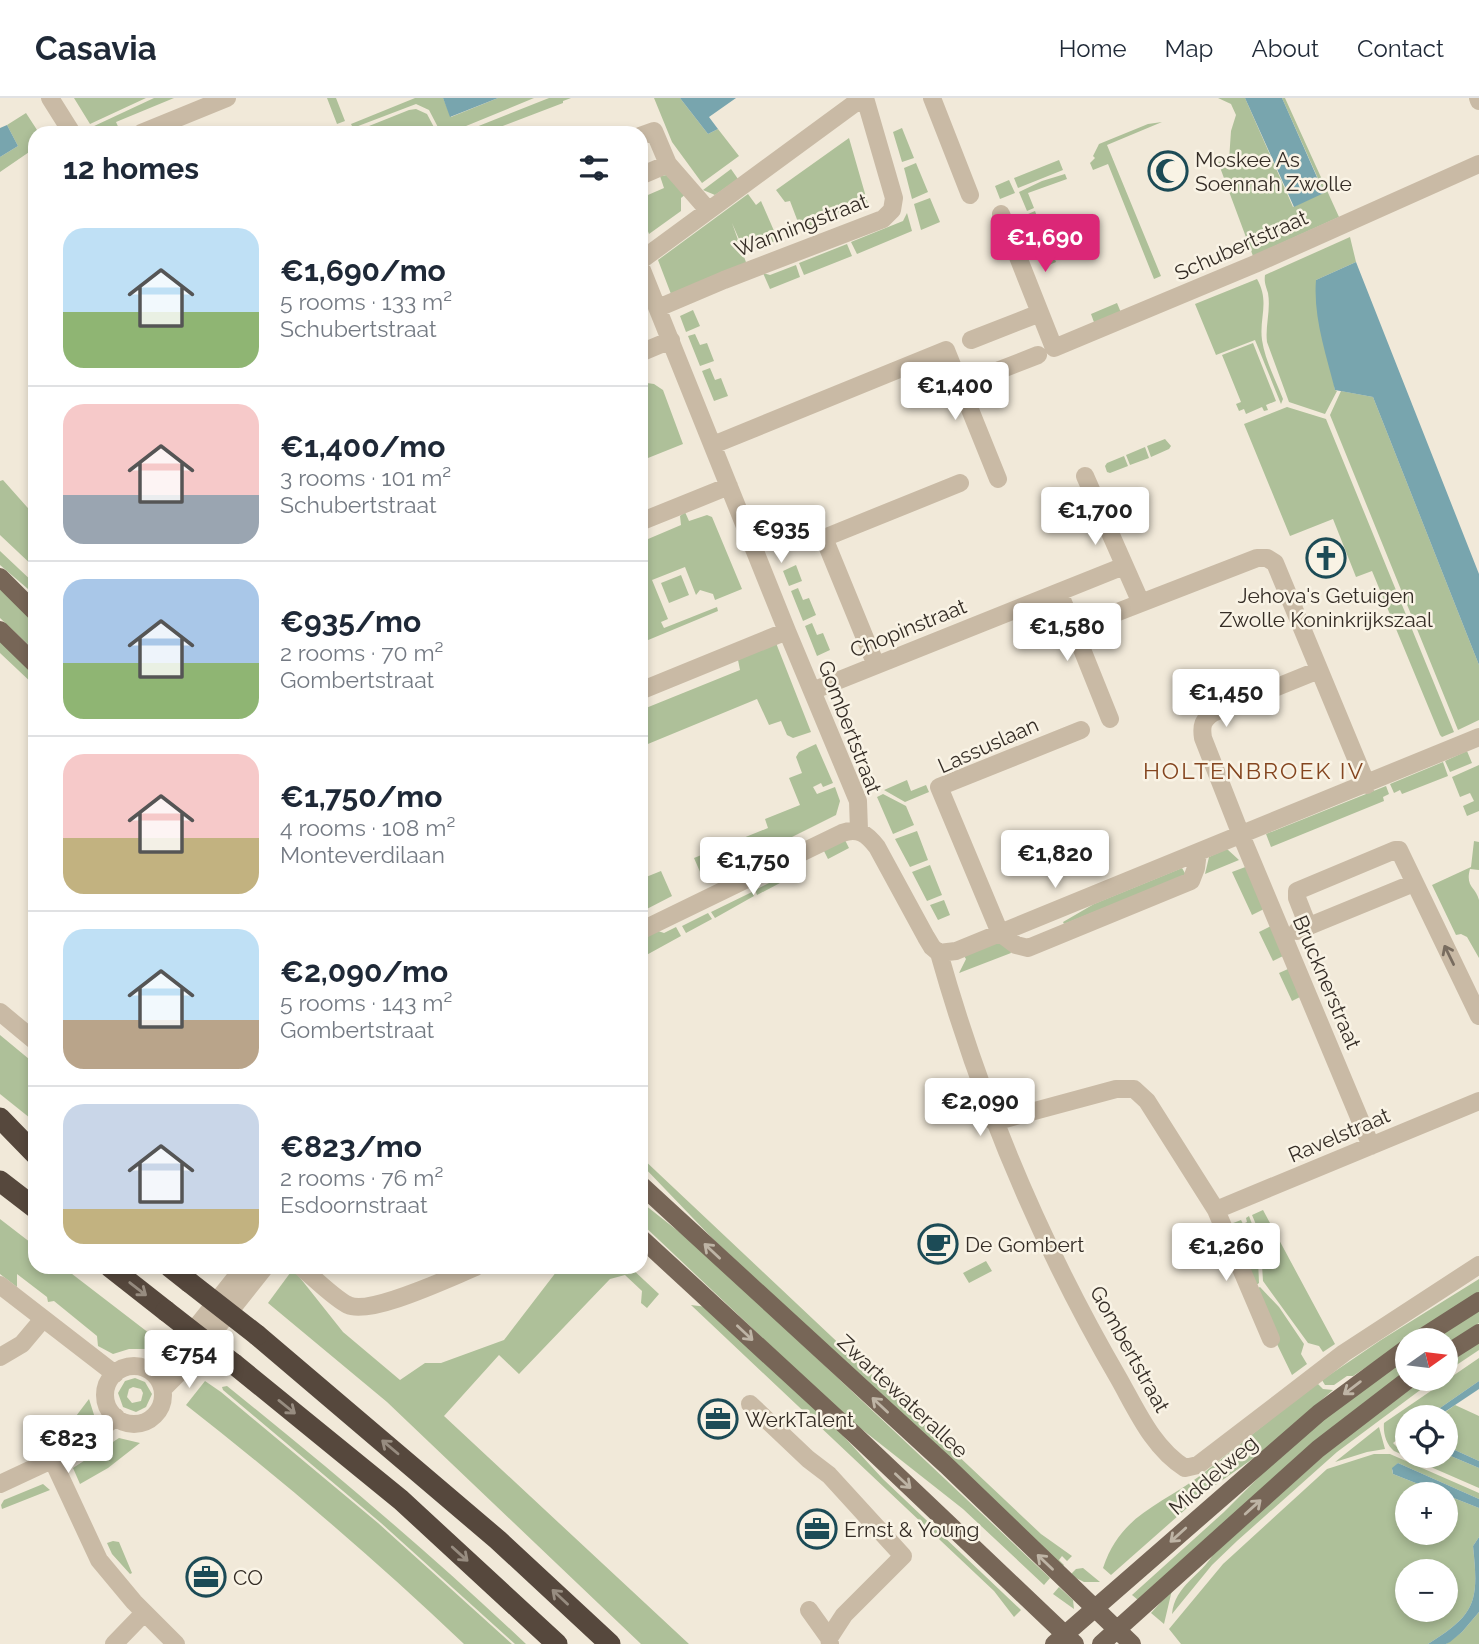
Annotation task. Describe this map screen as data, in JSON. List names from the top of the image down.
{
  "streets": {
    "main road": ["Zwartewaterallee", "Middelweg"],
    "street": [
      "Wanningstraat",
      "Schubertstraat",
      "Chopinstraat",
      "Gombertstraat",
      "Lassuslaan",
      "Brucknerstraat",
      "Ravelstraat"
    ]
  },
  "crossings": [
    ["Wanningstraat", "Gombertstraat"],
    ["Chopinstraat", "Gombertstraat"],
    ["Gombertstraat", "Middelweg"],
    ["Brucknerstraat", "Ravelstraat"],
    ["Zwartewaterallee", "Middelweg"]
  ],
  "districts": ["HOLTENBROEK IV"],
  "places": {
    "mosque": ["Moskee As Soennah Zwolle"],
    "church": ["Jehova's Getuigen Zwolle Koninkrijkszaal"],
    "cafe": ["De Gombert"],
    "office": ["WerkTalent", "Ernst & Young", "CO"]
  },
  "north": "right",
  "page": {
    "header": "Casavia",
    "nav": [
      "Home",
      "Map",
      "About",
      "Contact"
    ],
    "heading": "12 homes",
    "list": [
      {
        "name": "€1,690/mo",
        "note": "5 rooms · 133 m² · Schubertstraat"
      },
      {
        "name": "€1,400/mo",
        "note": "3 rooms · 101 m² · Schubertstraat"
      },
      {
        "name": "€935/mo",
        "note": "2 rooms · 70 m² · Gombertstraat"
      },
      {
        "name": "€1,750/mo",
        "note": "4 rooms · 108 m² · Monteverdilaan"
      },
      {
        "name": "€2,090/mo",
        "note": "5 rooms · 143 m² · Gombertstraat"
      },
      {
        "name": "€823/mo",
        "note": "2 rooms · 76 m² · Esdoornstraat"
      }
    ],
    "price": [
      "€1,690",
      "€1,400",
      "€1,700",
      "€935",
      "€1,580",
      "€1,450",
      "€1,820",
      "€1,750",
      "€2,090",
      "€1,260",
      "€754",
      "€823"
    ],
    "map_buttons": ["+", "−"]
  }
}
